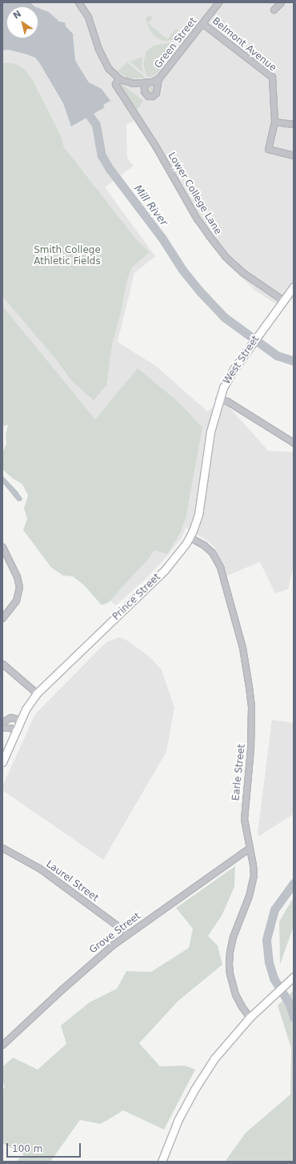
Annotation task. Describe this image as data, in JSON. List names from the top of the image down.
{
  "streets": {
    "main road": ["West Street", "Prince Street"],
    "street": [
      "Green Street",
      "Belmont Avenue",
      "Lower College Lane",
      "Earle Street",
      "Laurel Street",
      "Grove Street"
    ]
  },
  "crossings": [
    ["Green Street", "Belmont Avenue"],
    ["Green Street", "Lower College Lane"],
    ["Lower College Lane", "West Street"],
    ["West Street", "Prince Street"],
    ["Prince Street", "Earle Street"],
    ["Earle Street", "Grove Street"],
    ["Laurel Street", "Grove Street"]
  ],
  "water": ["Mill River"],
  "parks": ["Smith College Athletic Fields"],
  "scale_bar": "100 m",
  "north": "top left"
}
